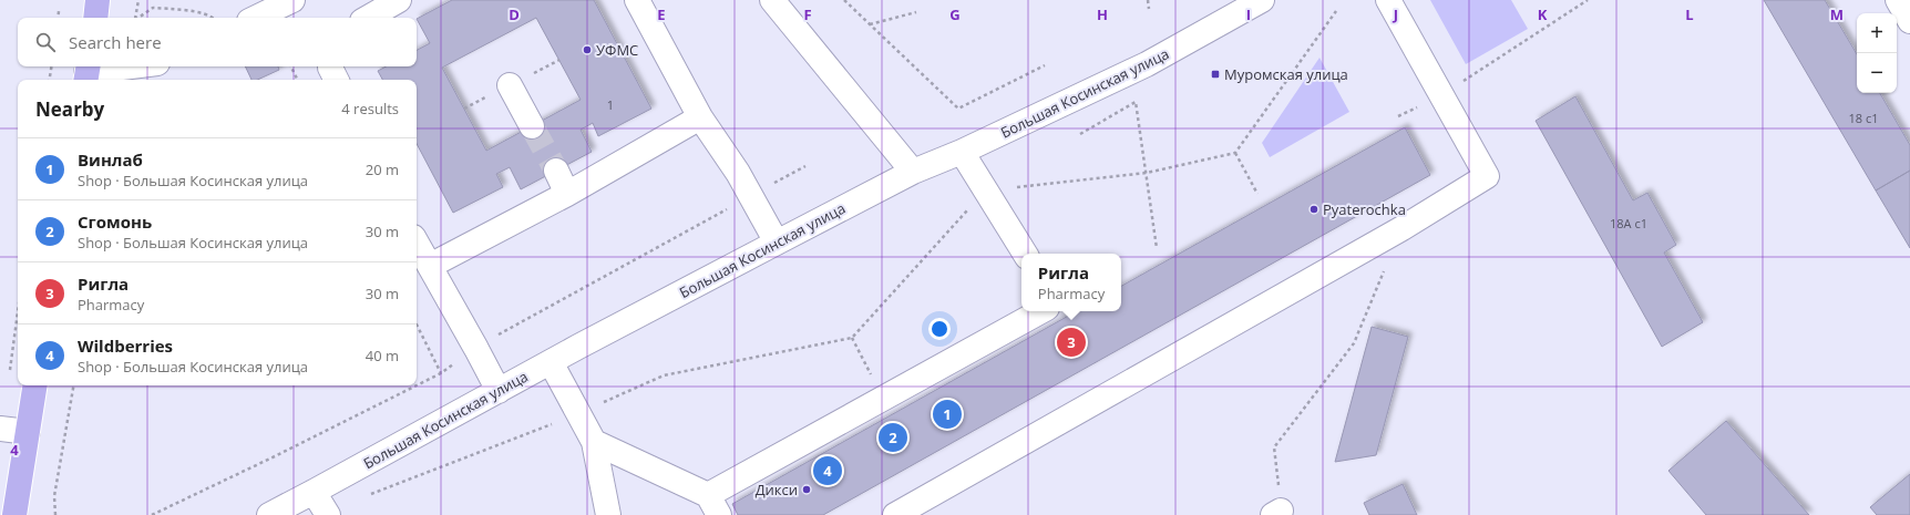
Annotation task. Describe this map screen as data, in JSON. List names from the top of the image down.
{
  "streets": {
    "street": ["Большая Косинская улица"]
  },
  "places": {
    "other": ["УФМС", "Pyaterochka", "Дикси"],
    "transit": ["Муромская улица"]
  },
  "house_numbers": ["1", "18 с1", "18А с1"],
  "page": {
    "map_buttons": ["+", "−"],
    "search": "Search here",
    "heading": ["Nearby", "4 results"],
    "list": [
      {
        "mark": "1",
        "name": "Винлаб",
        "note": "Shop · Большая Косинская улица",
        "value": "20 m"
      },
      {
        "mark": "2",
        "name": "Сгомонь",
        "note": "Shop · Большая Косинская улица",
        "value": "30 m"
      },
      {
        "mark": "3",
        "name": "Ригла",
        "note": "Pharmacy",
        "value": "30 m"
      },
      {
        "mark": "4",
        "name": "Wildberries",
        "note": "Shop · Большая Косинская улица",
        "value": "40 m"
      }
    ],
    "popup": ["Ригла", "Pharmacy"],
    "pins": [
      "3",
      "1",
      "2",
      "4"
    ]
  },
  "grid": {
    "columns": [
      "D",
      "E",
      "F",
      "G",
      "H",
      "I",
      "J",
      "K",
      "L",
      "M"
    ],
    "rows": ["4"]
  }
}
